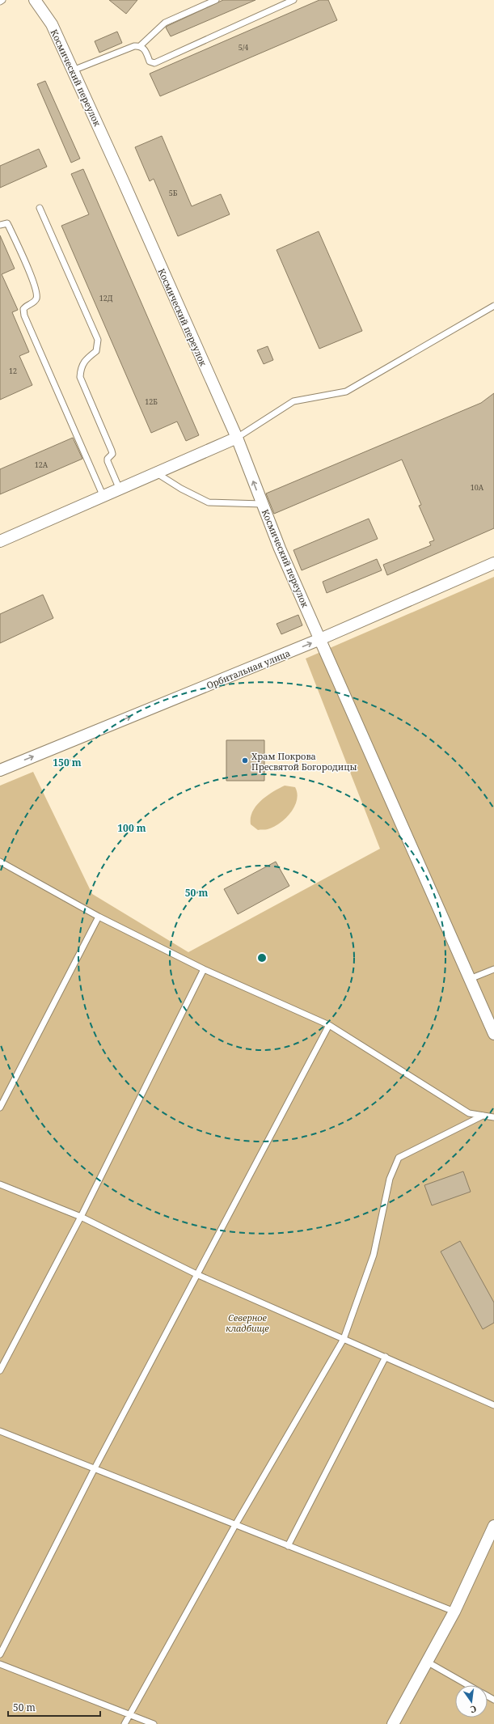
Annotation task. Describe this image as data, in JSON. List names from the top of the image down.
{
  "streets": {
    "street": ["Космический переулок", "Орбитальная улица"]
  },
  "crossings": [
    ["Космический переулок", "Орбитальная улица"]
  ],
  "one_way": ["Орбитальная улица"],
  "parks": ["Северное кладбище"],
  "places": ["Храм Покрова Пресвятой Богородицы"],
  "house_numbers": [
    "5/4",
    "5Б",
    "12Д",
    "12",
    "12Б",
    "12А",
    "10А"
  ],
  "scale_bar": "50 m",
  "north": "bottom",
  "rings": ["150 m", "100 m", "50 m"]
}
